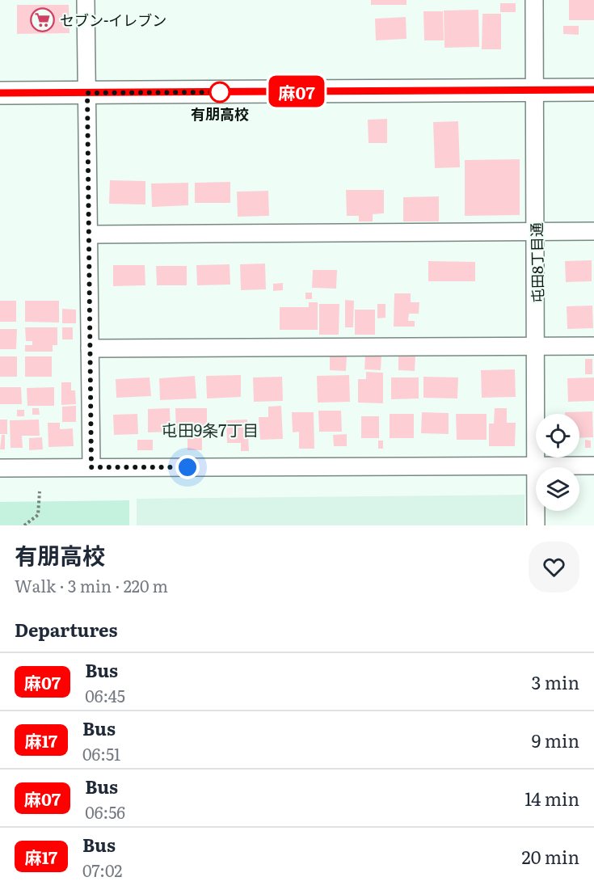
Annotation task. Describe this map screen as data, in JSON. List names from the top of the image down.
{
  "streets": {
    "street": ["屯田8丁目通"]
  },
  "districts": ["屯田9条7丁目"],
  "places": {
    "supermarket": ["セブン-イレブン"],
    "other": ["有朋高校"]
  },
  "lines": ["bus line 麻07"],
  "page": {
    "on_map": "麻07",
    "heading": [
      ["有朋高校", "Walk · 3 min · 220 m"],
      "Departures"
    ],
    "list": [
      {
        "mark": "麻07",
        "name": "Bus",
        "note": "06:45",
        "value": "3 min"
      },
      {
        "mark": "麻17",
        "name": "Bus",
        "note": "06:51",
        "value": "9 min"
      },
      {
        "mark": "麻07",
        "name": "Bus",
        "note": "06:56",
        "value": "14 min"
      },
      {
        "mark": "麻17",
        "name": "Bus",
        "note": "07:02",
        "value": "20 min"
      }
    ]
  }
}
